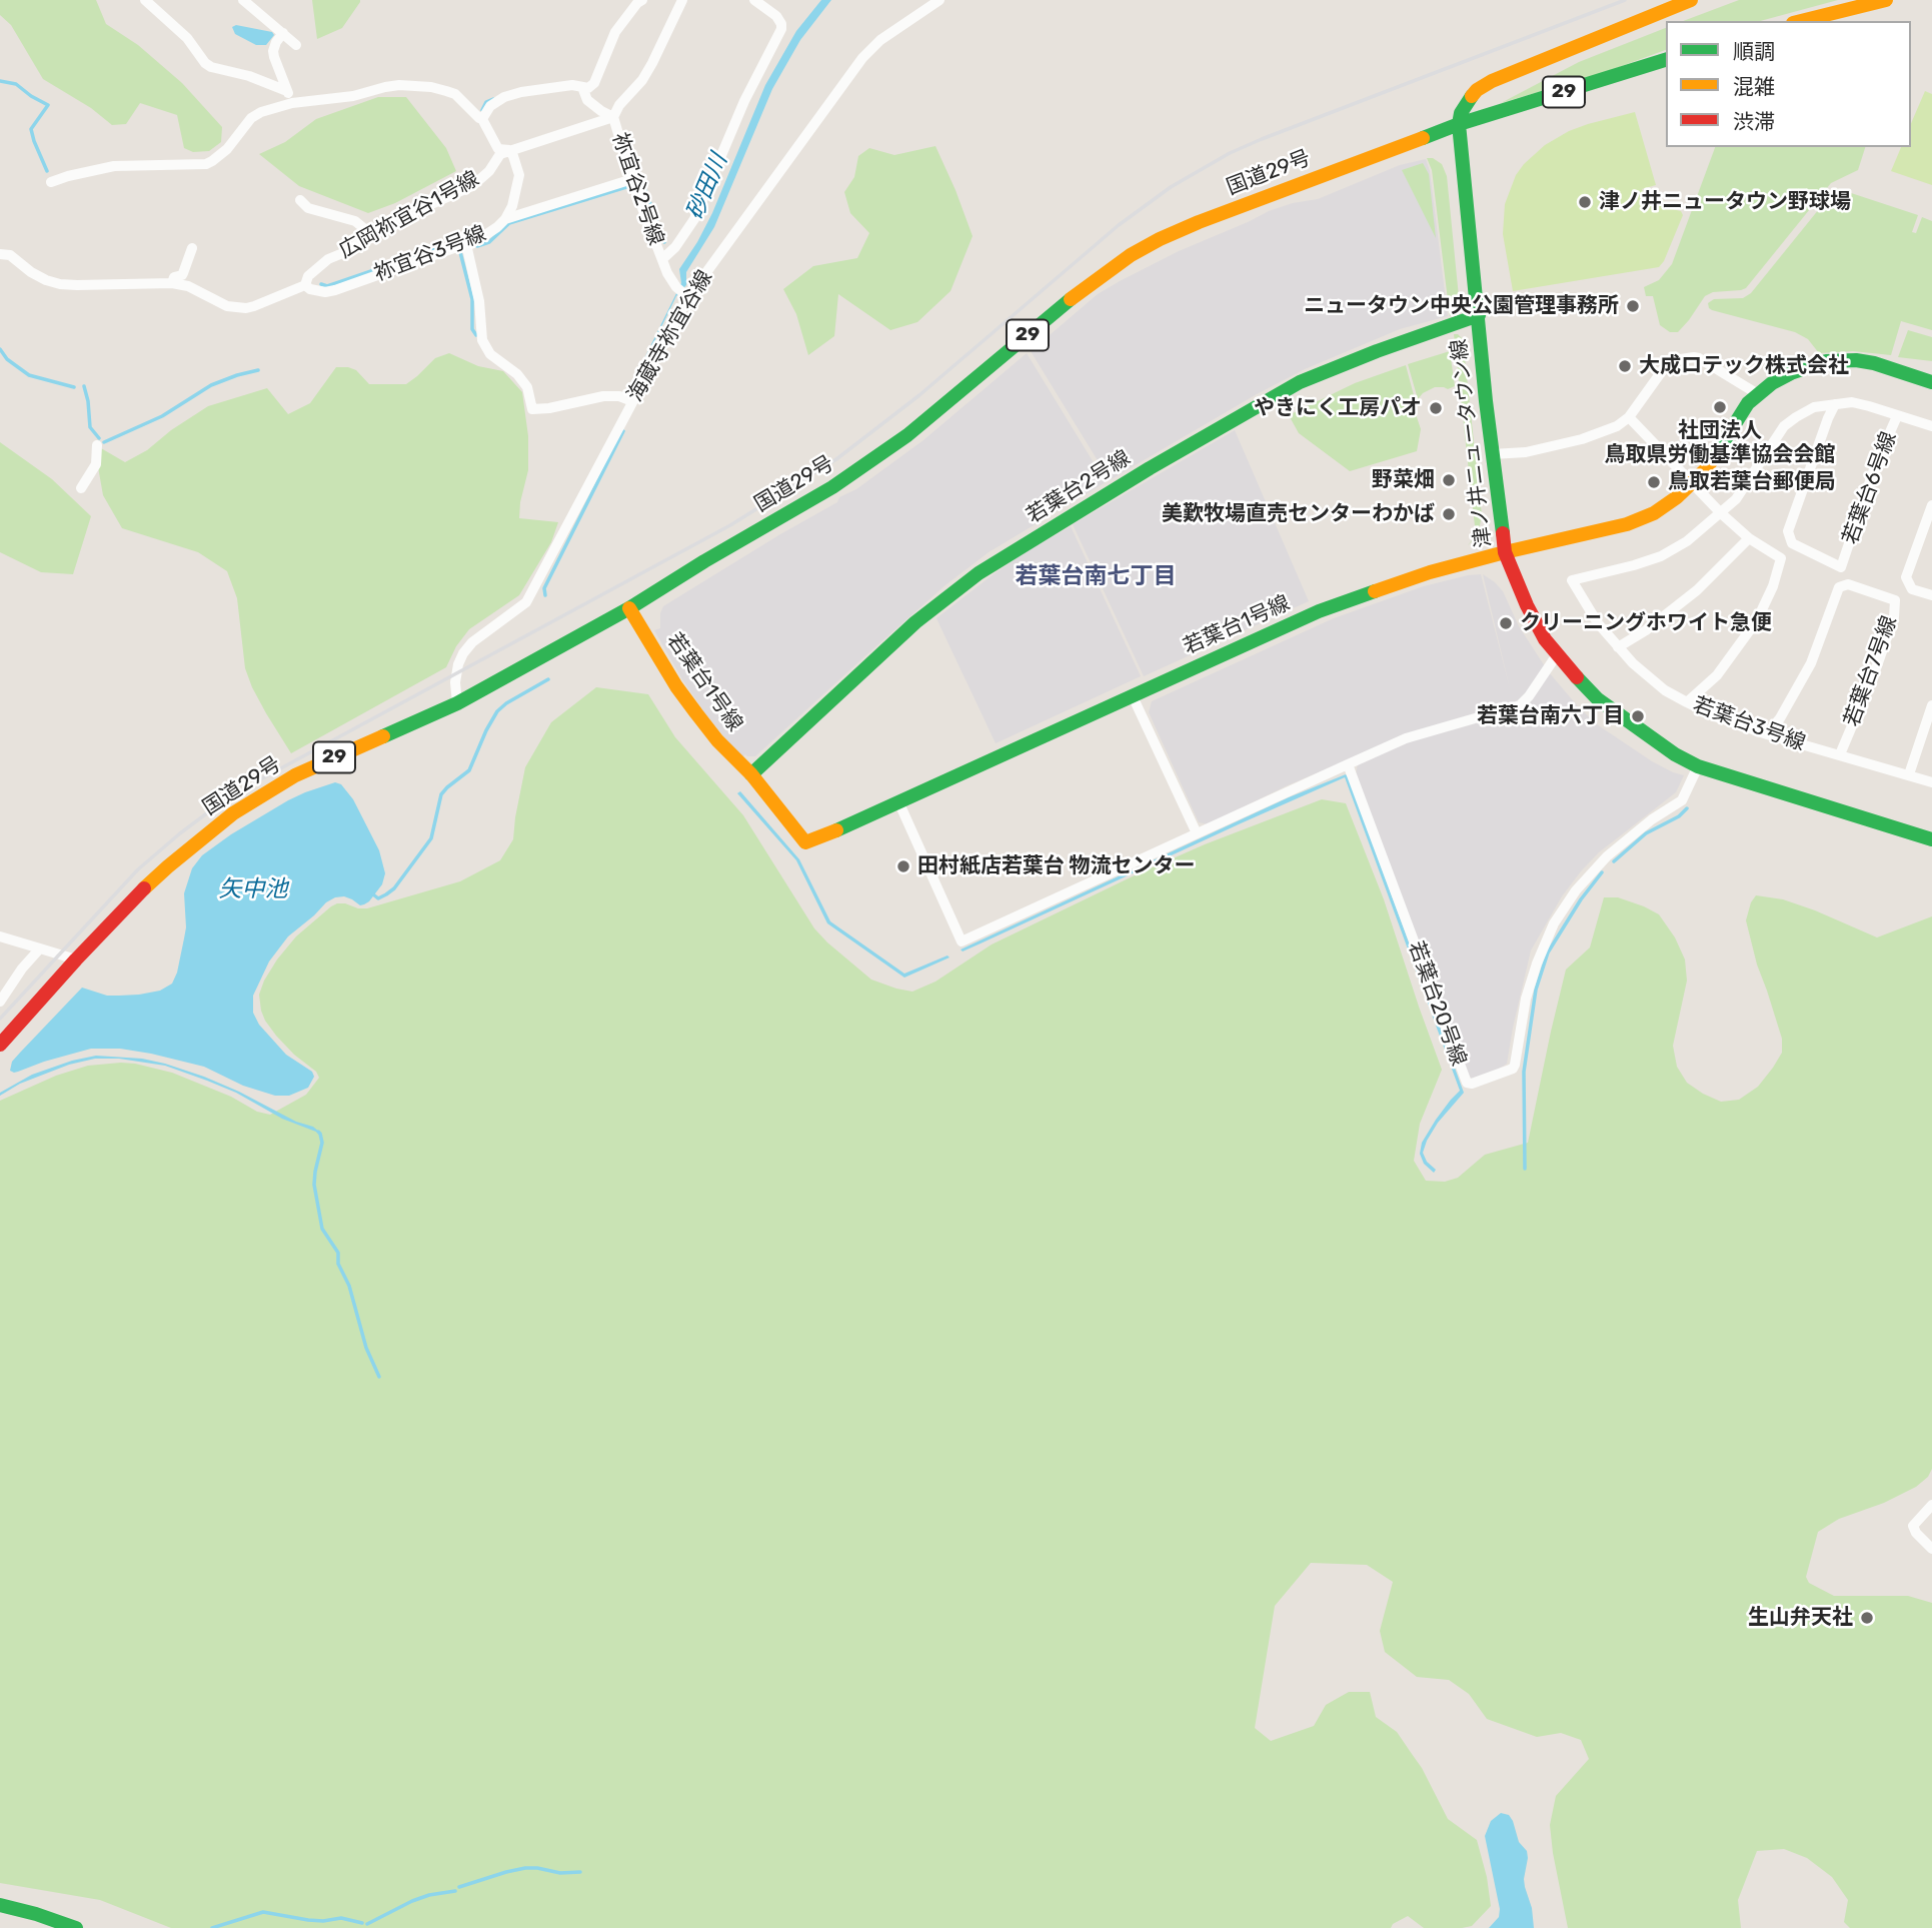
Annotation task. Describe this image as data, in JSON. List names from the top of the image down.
{
  "streets": {
    "main road": [
      "29",
      "国道29号",
      "津ノ井ニュータウン線",
      "若葉台2号線",
      "若葉台1号線"
    ],
    "street": [
      "祢宜谷2号線",
      "広岡祢宜谷1号線",
      "祢宜谷3号線",
      "海蔵寺祢宜谷線",
      "若葉台6号線",
      "若葉台7号線",
      "若葉台3号線",
      "若葉台20号線"
    ]
  },
  "crossings": [
    ["国道29号", "海蔵寺祢宜谷線"],
    ["国道29号", "津ノ井ニュータウン線"],
    ["国道29号", "若葉台1号線"],
    ["祢宜谷2号線", "広岡祢宜谷1号線"],
    ["祢宜谷2号線", "祢宜谷3号線"],
    ["祢宜谷2号線", "海蔵寺祢宜谷線"],
    ["広岡祢宜谷1号線", "祢宜谷3号線"],
    ["津ノ井ニュータウン線", "若葉台2号線"],
    ["津ノ井ニュータウン線", "若葉台1号線"],
    ["津ノ井ニュータウン線", "若葉台20号線"],
    ["若葉台2号線", "若葉台1号線"],
    ["若葉台6号線", "若葉台3号線"],
    ["若葉台7号線", "若葉台3号線"]
  ],
  "districts": ["若葉台南七丁目"],
  "water": ["砂田川", "矢中池"],
  "places": [
    "津ノ井ニュータウン野球場",
    "ニュータウン中央公園管理事務所",
    "大成ロテック株式会社",
    "社団法人 鳥取県労働基準協会会館",
    "やきにく工房パオ",
    "野菜畑",
    "鳥取若葉台郵便局",
    "美歎牧場直売センターわかば",
    "クリーニングホワイト急便",
    "若葉台南六丁目",
    "田村紙店若葉台 物流センター",
    "生山弁天社"
  ],
  "legend": ["順調", "混雑", "渋滞"]
}
